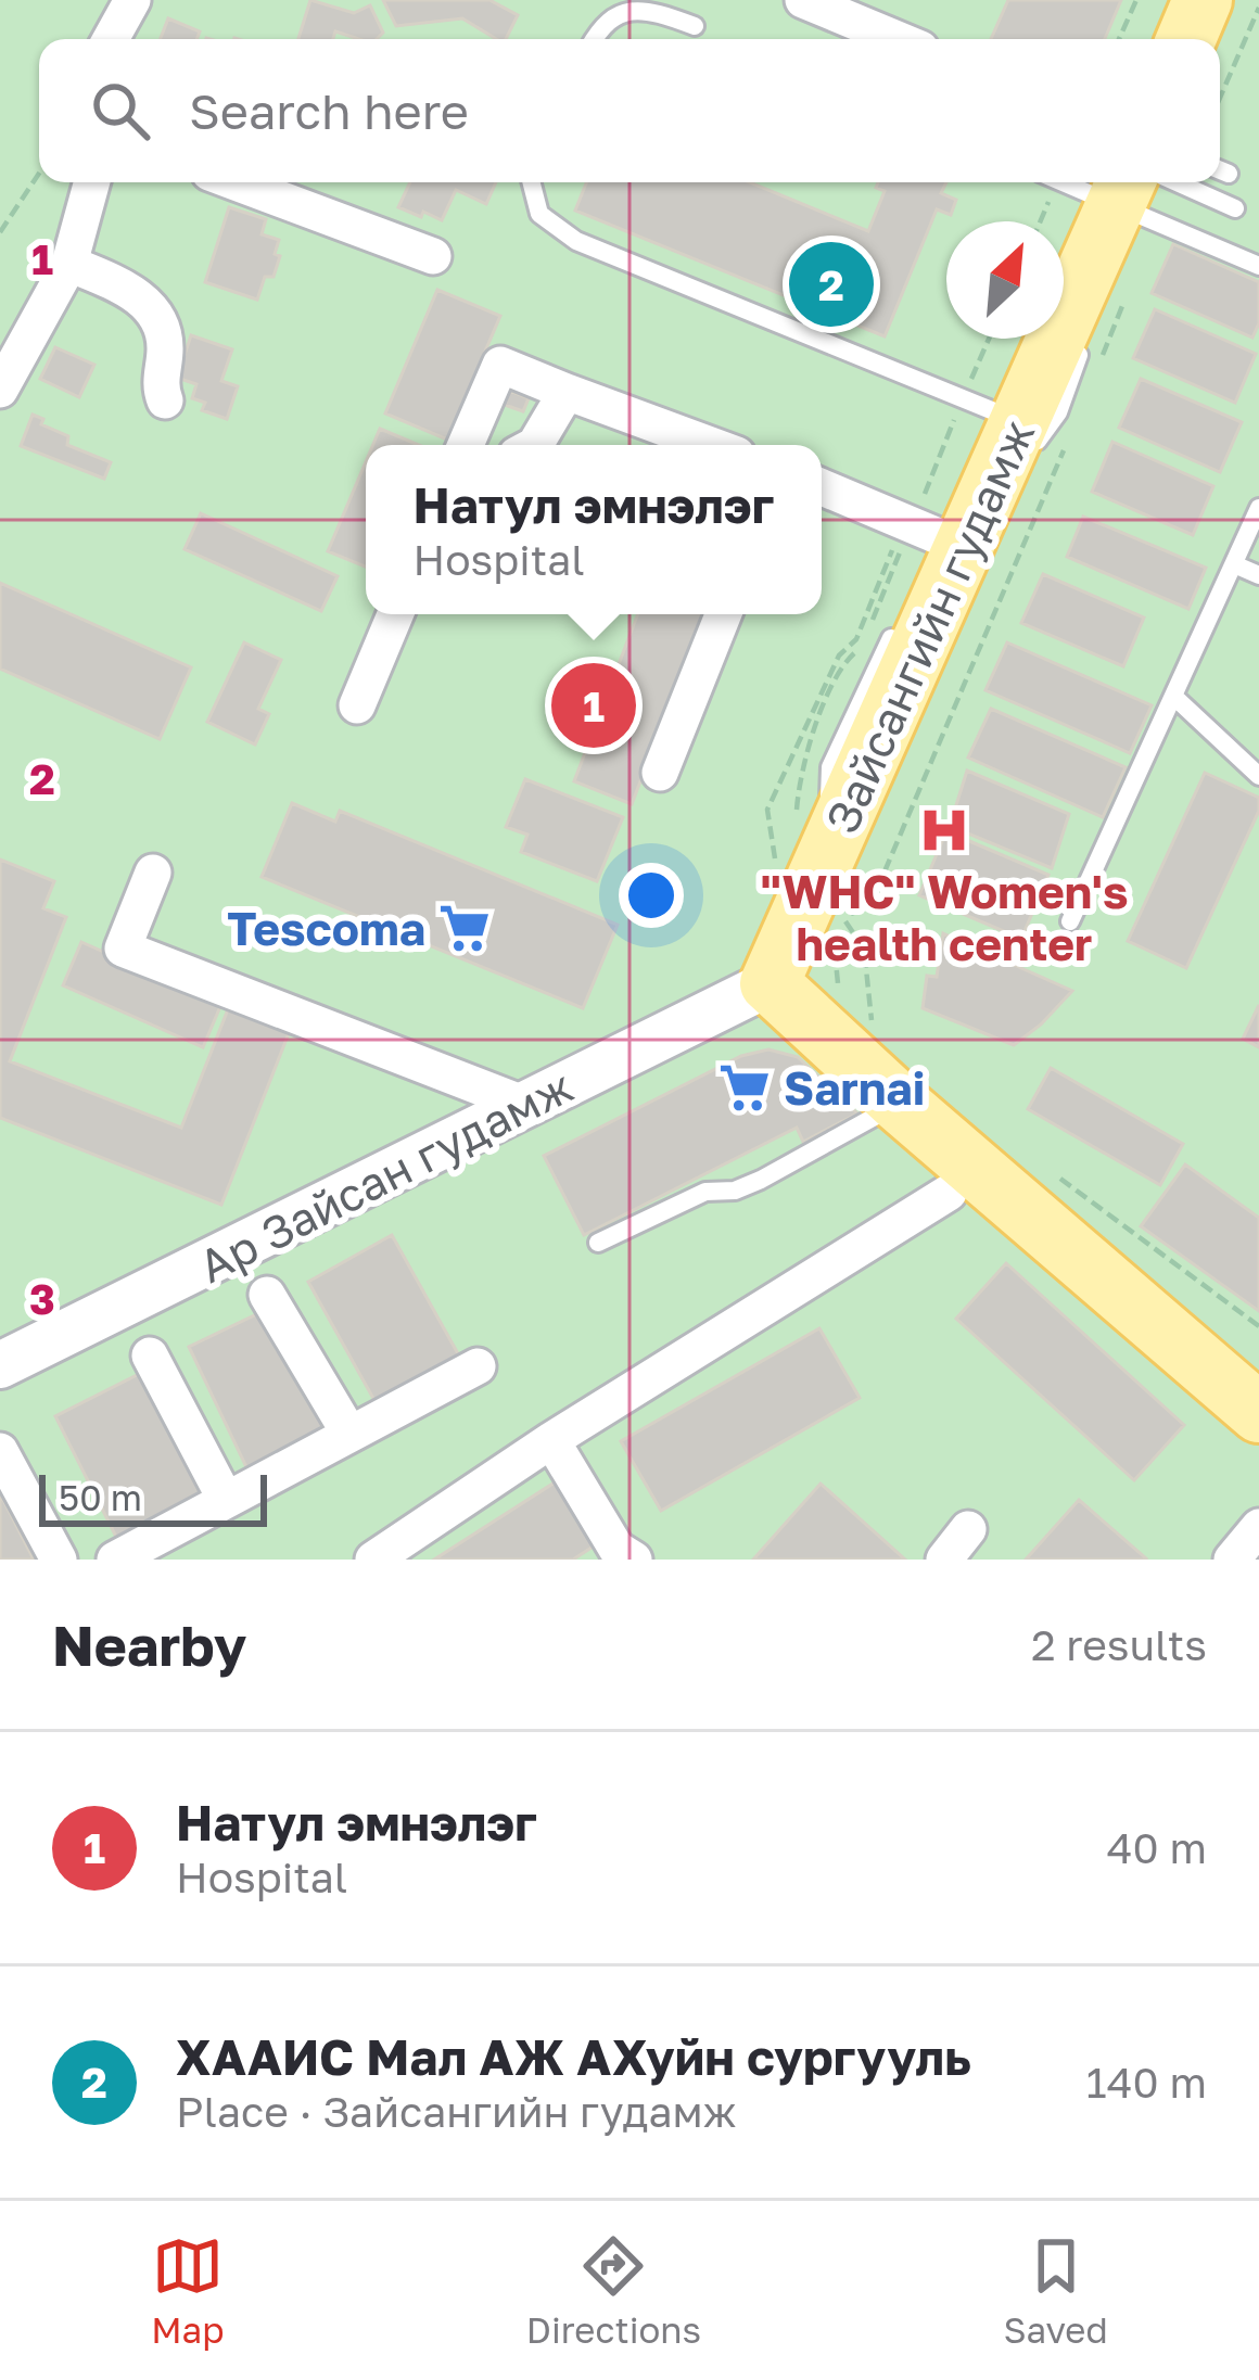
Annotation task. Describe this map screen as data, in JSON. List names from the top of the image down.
{
  "streets": {
    "main road": ["Зайсангийн гудамж"],
    "street": ["Ар Зайсан гудамж"]
  },
  "crossings": [
    ["Зайсангийн гудамж", "Ар Зайсан гудамж"]
  ],
  "places": {
    "hospital": ["\"WHC\" Women's health center"],
    "supermarket": ["Tescoma", "Sarnai"]
  },
  "scale_bar": "50 m",
  "north": "top right",
  "page": {
    "search": "Search here",
    "pins": ["2", "1"],
    "popup": ["Натул эмнэлэг", "Hospital"],
    "scale": "50 m",
    "heading": ["Nearby", "2 results"],
    "list": [
      {
        "mark": "1",
        "name": "Натул эмнэлэг",
        "note": "Hospital",
        "value": "40 m"
      },
      {
        "mark": "2",
        "name": "ХААИС Мал АЖ АХуйн сургууль",
        "note": "Place · Зайсангийн гудамж",
        "value": "140 m"
      }
    ],
    "nav": ["Map", "Directions", "Saved"]
  },
  "grid": {
    "rows": ["1", "2", "3"]
  }
}
